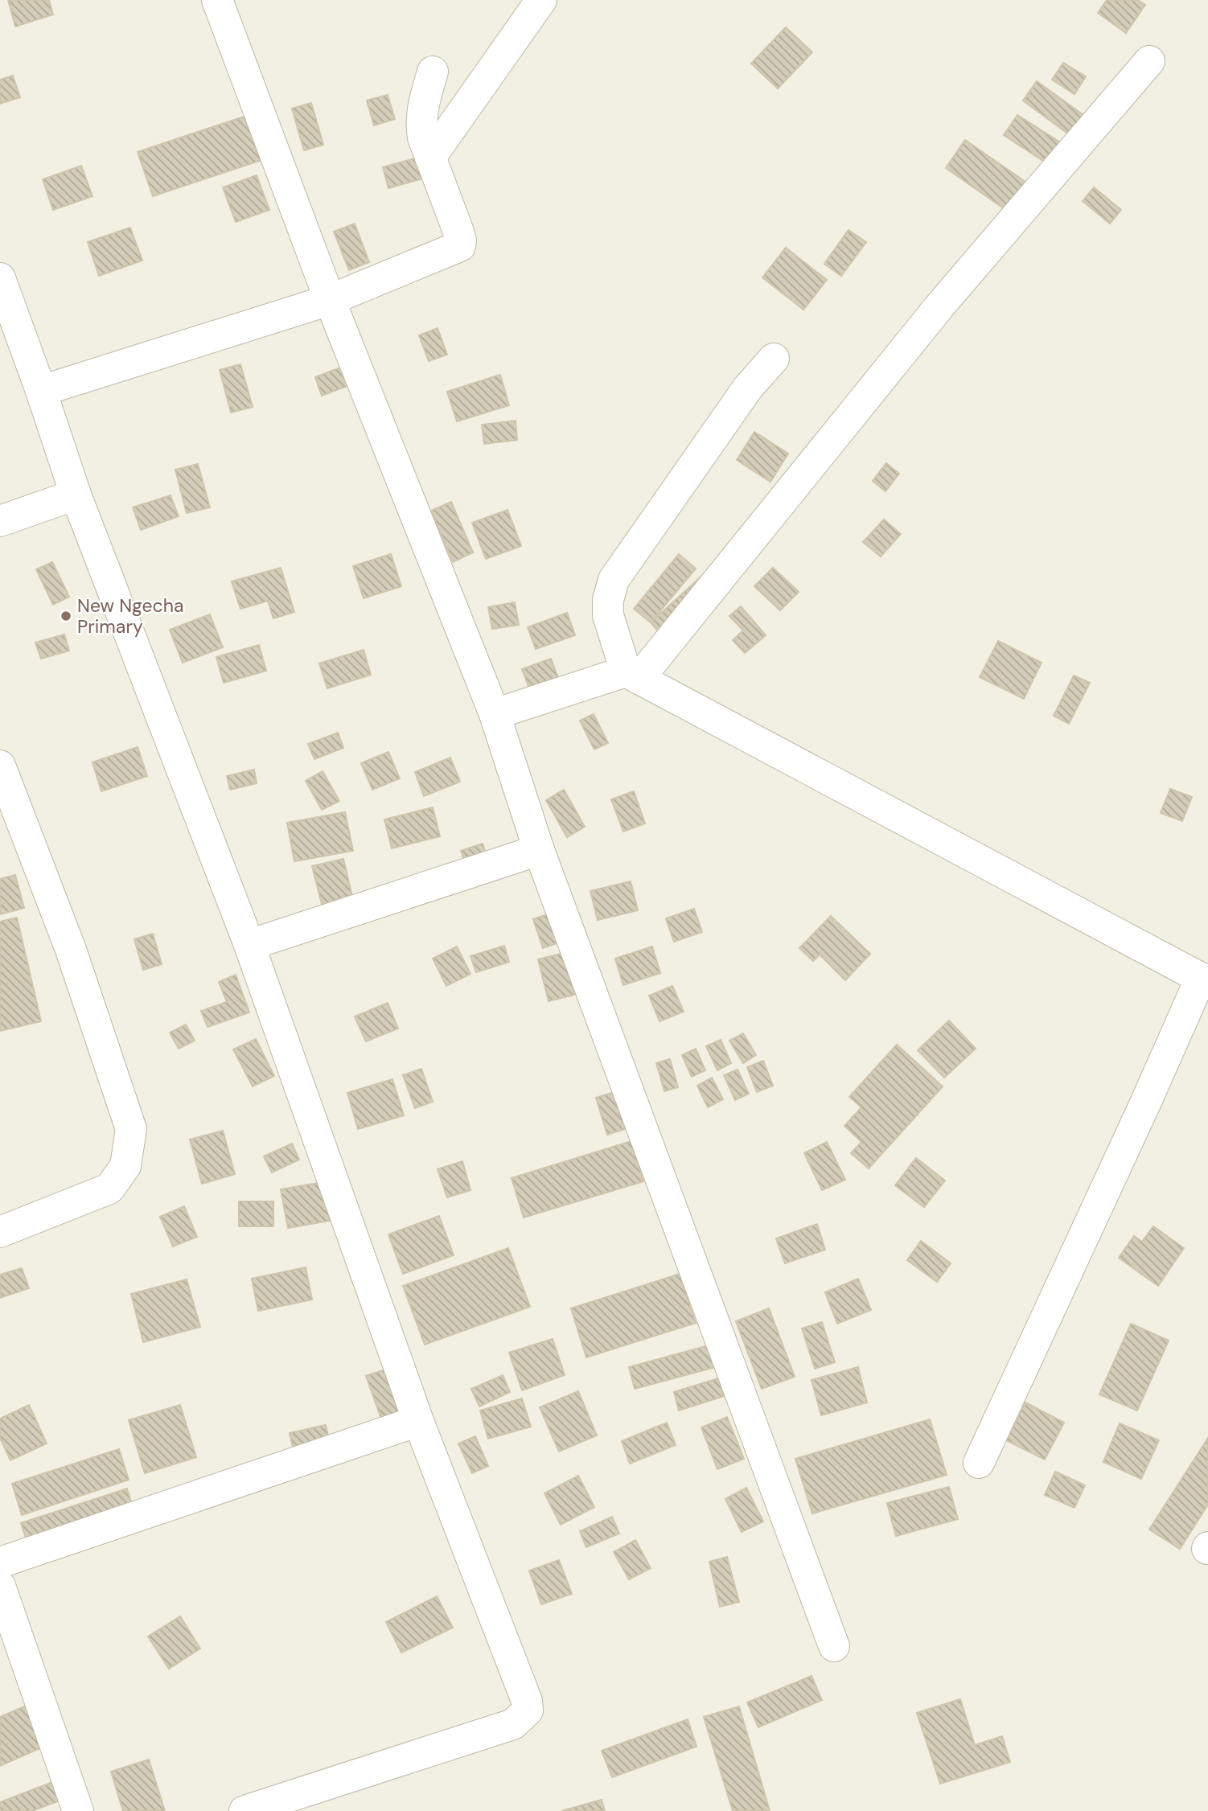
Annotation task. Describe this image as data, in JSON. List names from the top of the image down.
{
  "places": ["New Ngecha Primary"]
}
